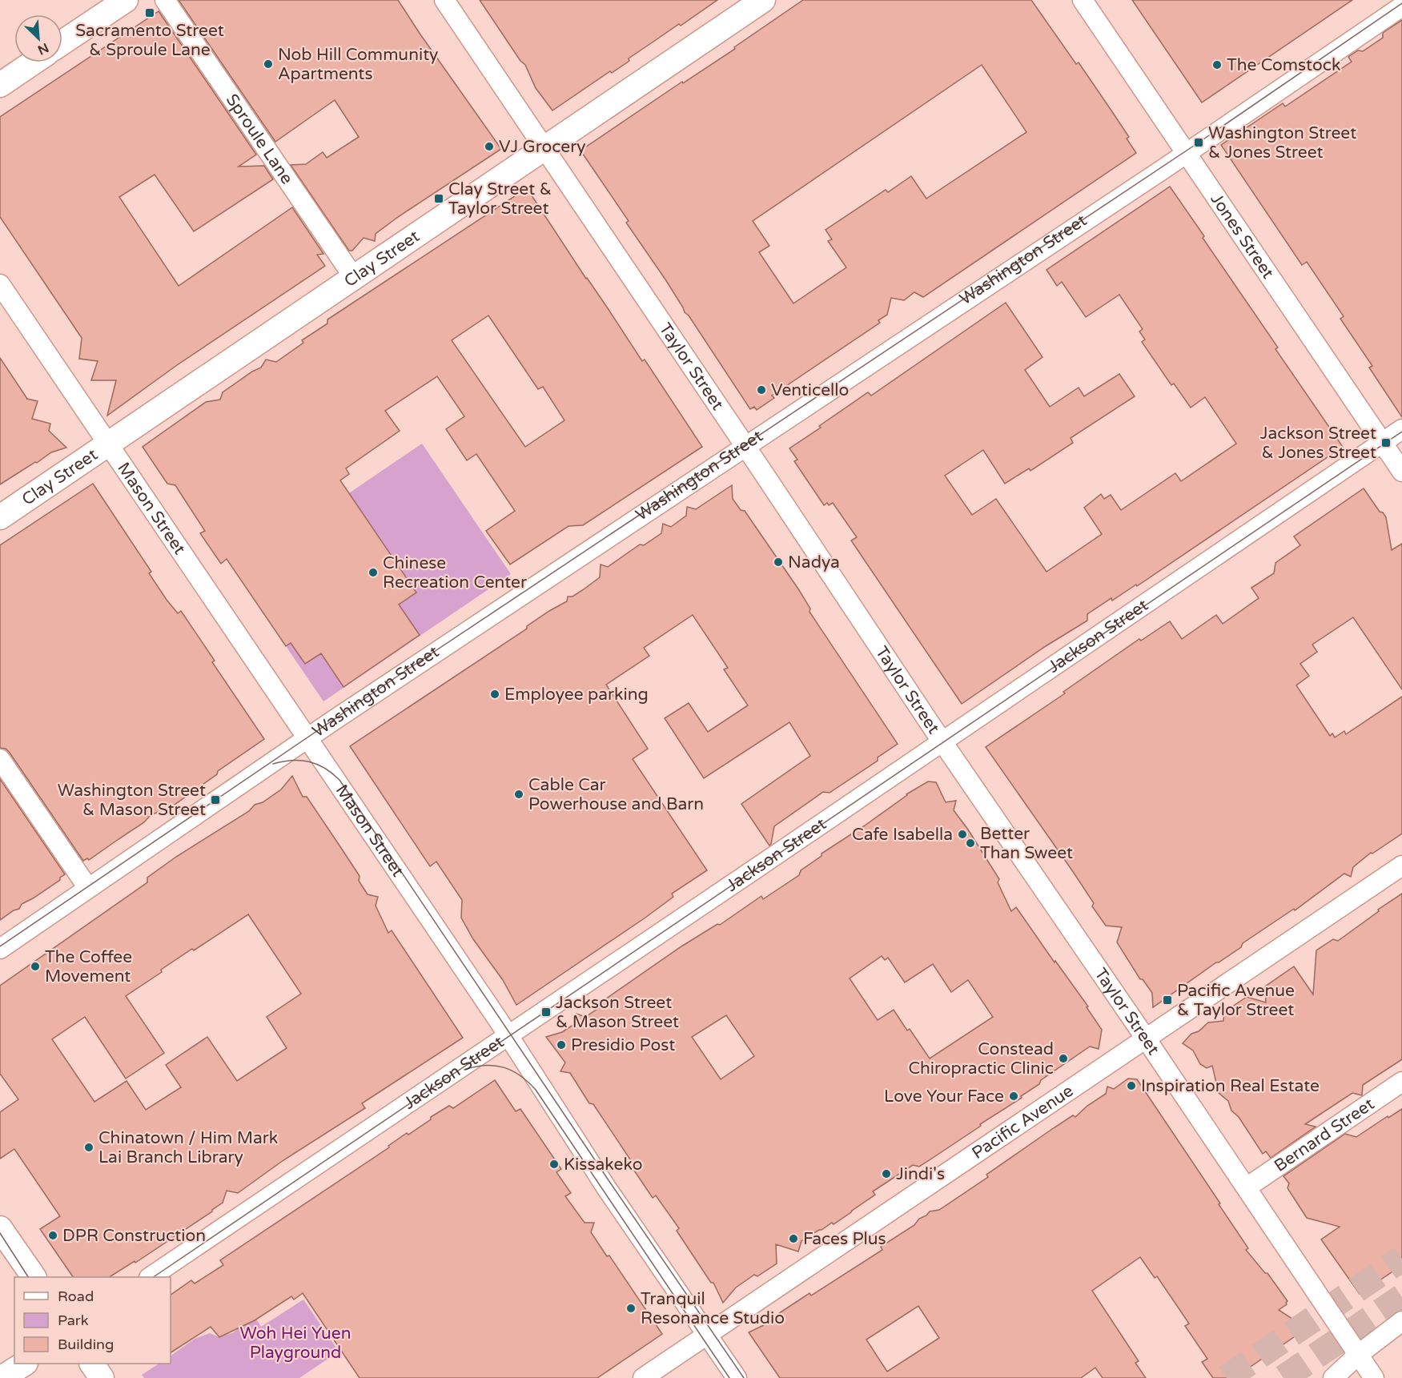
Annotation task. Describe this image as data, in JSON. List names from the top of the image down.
{
  "streets": {
    "street": [
      "Sproule Lane",
      "Jones Street",
      "Clay Street",
      "Washington Street",
      "Taylor Street",
      "Mason Street",
      "Jackson Street",
      "Pacific Avenue",
      "Bernard Street"
    ]
  },
  "crossings": [
    ["Sproule Lane", "Clay Street"],
    ["Jones Street", "Washington Street"],
    ["Jones Street", "Jackson Street"],
    ["Clay Street", "Taylor Street"],
    ["Clay Street", "Mason Street"],
    ["Washington Street", "Taylor Street"],
    ["Washington Street", "Mason Street"],
    ["Taylor Street", "Jackson Street"],
    ["Taylor Street", "Pacific Avenue"],
    ["Taylor Street", "Bernard Street"],
    ["Mason Street", "Jackson Street"],
    ["Mason Street", "Pacific Avenue"]
  ],
  "parks": ["Woh Hei Yuen Playground"],
  "places": {
    "transit": [
      "Sacramento Street & Sproule Lane",
      "Washington Street & Jones Street",
      "Clay Street & Taylor Street",
      "Jackson Street & Jones Street",
      "Washington Street & Mason Street",
      "Pacific Avenue & Taylor Street",
      "Jackson Street & Mason Street"
    ],
    "other": [
      "Nob Hill Community Apartments",
      "The Comstock",
      "VJ Grocery",
      "Venticello",
      "Nadya",
      "Chinese Recreation Center",
      "Employee parking",
      "Cable Car Powerhouse and Barn",
      "Cafe Isabella",
      "Better Than Sweet",
      "The Coffee Movement",
      "Presidio Post",
      "Constead Chiropractic Clinic",
      "Inspiration Real Estate",
      "Love Your Face",
      "Chinatown / Him Mark Lai Branch Library",
      "Kissakeko",
      "Jindi's",
      "DPR Construction",
      "Faces Plus",
      "Tranquil Resonance Studio"
    ]
  },
  "legend": ["Road", "Park", "Building"],
  "north": "bottom right"
}
